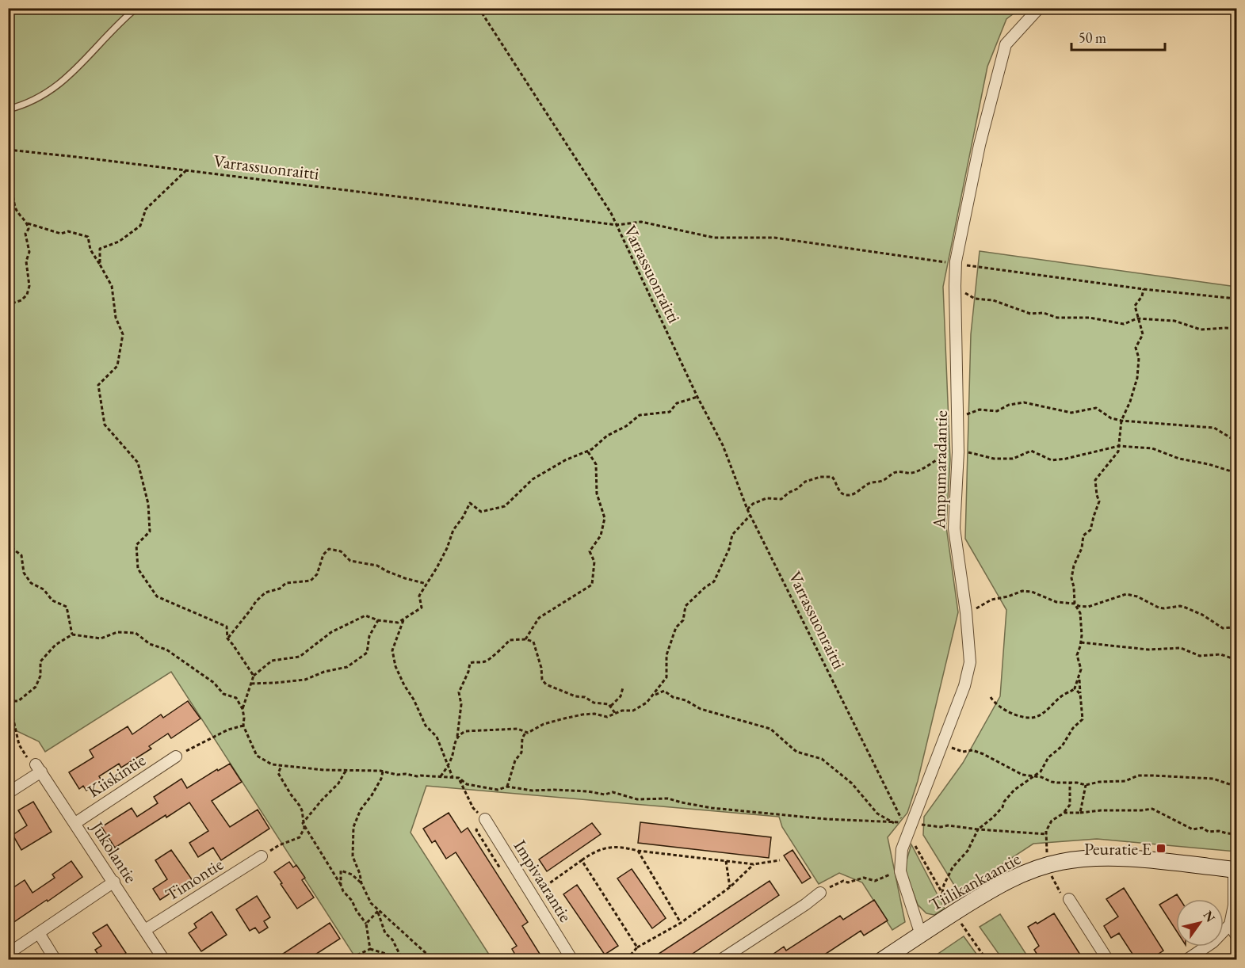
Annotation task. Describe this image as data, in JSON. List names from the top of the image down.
{
  "streets": {
    "street": [
      "Ampumaradantie",
      "Kiiskintie",
      "Jukolantie",
      "Timontie",
      "Impivaarantie",
      "Tiilikankaantie"
    ],
    "path": ["Varrassuonraitti"]
  },
  "crossings": [
    ["Varrassuonraitti", "Ampumaradantie"],
    ["Varrassuonraitti", "Tiilikankaantie"],
    ["Ampumaradantie", "Tiilikankaantie"],
    ["Kiiskintie", "Jukolantie"],
    ["Jukolantie", "Timontie"]
  ],
  "places": {
    "transit": ["Peuratie E"]
  },
  "scale_bar": "50 m",
  "north": "top right"
}
